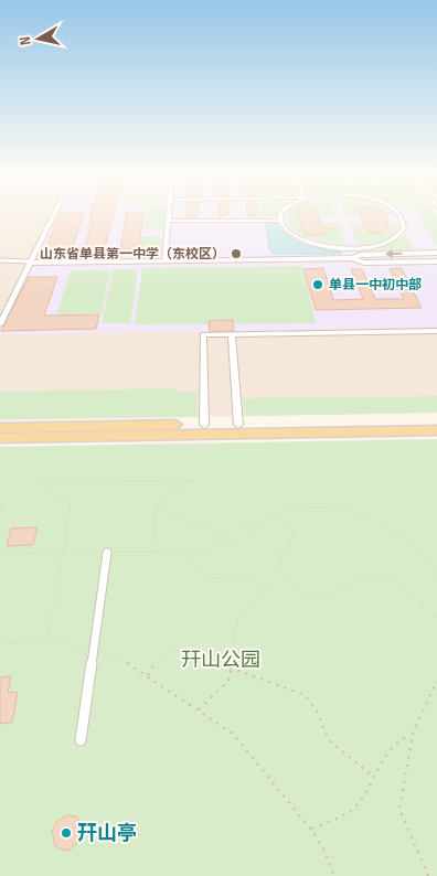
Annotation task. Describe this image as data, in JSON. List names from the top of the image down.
{
  "parks": ["幵山公园"],
  "places": ["山东省单县第一中学（东校区）", "单县一中初中部", "幵山亭"],
  "north": "left"
}
